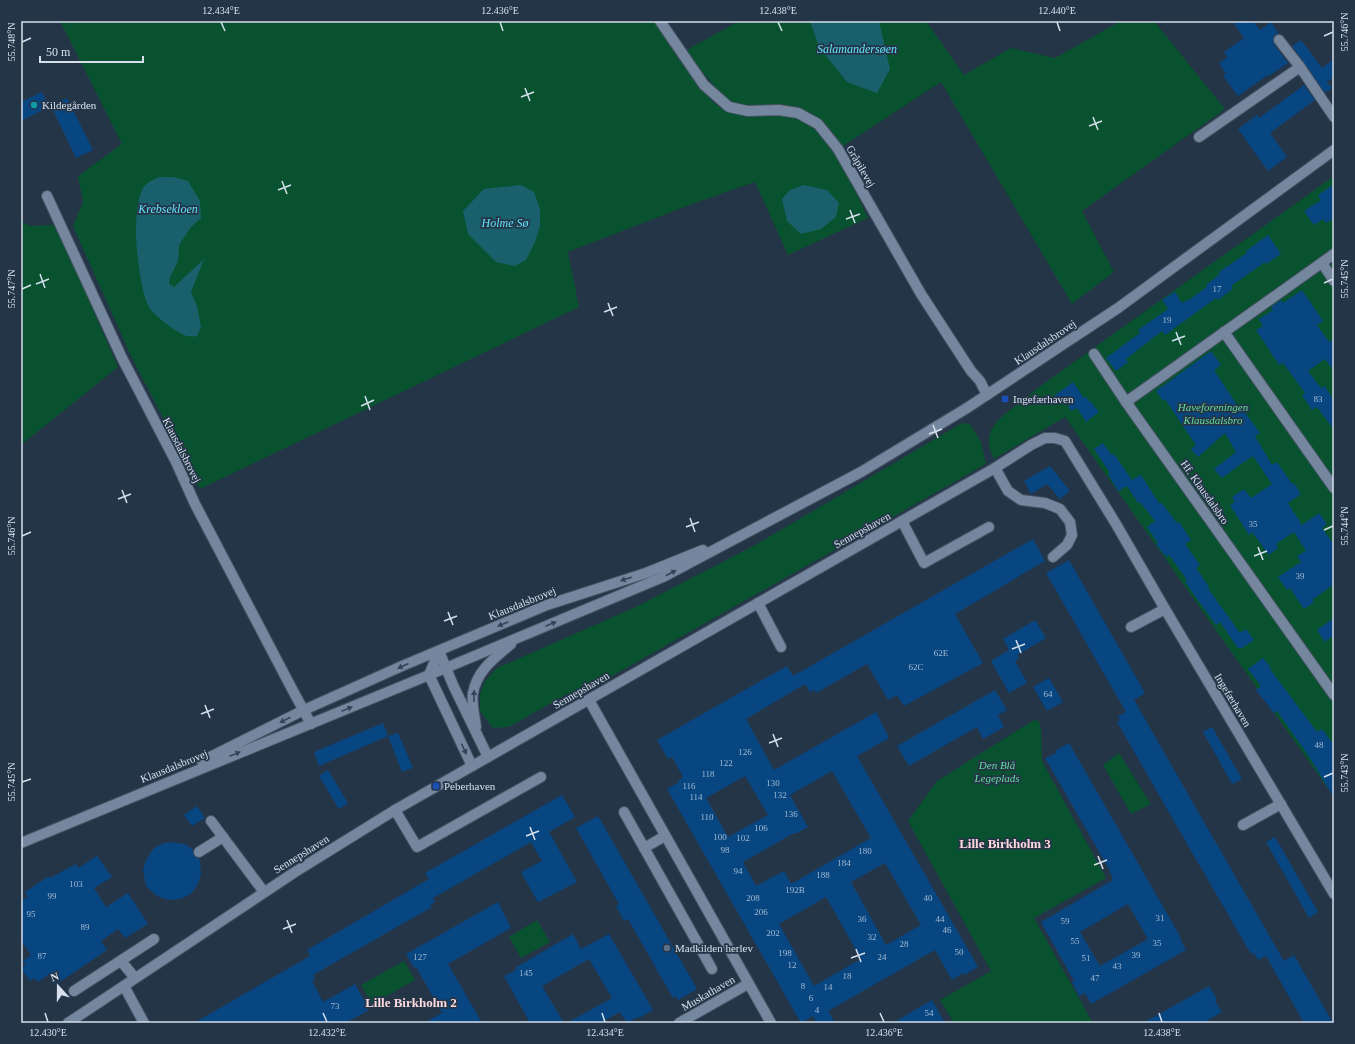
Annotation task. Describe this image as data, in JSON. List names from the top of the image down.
{
  "streets": {
    "street": [
      "Gråpilevej",
      "Klausdalsbrovej",
      "Hf. Klausdalsbro",
      "Sennepshaven",
      "Ingefærhaven",
      "Muskathaven"
    ]
  },
  "crossings": [
    ["Gråpilevej", "Klausdalsbrovej"],
    ["Sennepshaven", "Ingefærhaven"]
  ],
  "districts": ["Lille Birkholm 3", "Lille Birkholm 2"],
  "water": ["Salamandersøen", "Krebsekloen", "Holme Sø"],
  "parks": ["Haveforeningen Klausdalsbro", "Den Blå Legeplads"],
  "places": {
    "other": ["Kildegården", "Madkilden herlev"],
    "transit": ["Ingefærhaven", "Peberhaven"]
  },
  "house_numbers": [
    "17",
    "19",
    "83",
    "35",
    "39",
    "62E",
    "62C",
    "64",
    "48",
    "126",
    "122",
    "118",
    "130",
    "116",
    "132",
    "114",
    "136",
    "110",
    "106",
    "100",
    "102",
    "98",
    "180",
    "184",
    "94",
    "188",
    "103",
    "192B",
    "99",
    "208",
    "40",
    "206",
    "95",
    "31",
    "36",
    "44",
    "59",
    "89",
    "46",
    "202",
    "32",
    "55",
    "35",
    "28",
    "50",
    "198",
    "39",
    "87",
    "127",
    "24",
    "51",
    "12",
    "43",
    "145",
    "18",
    "47",
    "8",
    "14",
    "6",
    "73",
    "4",
    "54"
  ],
  "scale_bar": "50 m",
  "north": "top",
  "coordinates": [
    "12.434°E",
    "12.436°E",
    "12.438°E",
    "12.440°E",
    "55.746°N",
    "55.748°N",
    "55.745°N",
    "55.747°N",
    "55.744°N",
    "55.743°N",
    "12.430°E",
    "12.432°E"
  ]
}
